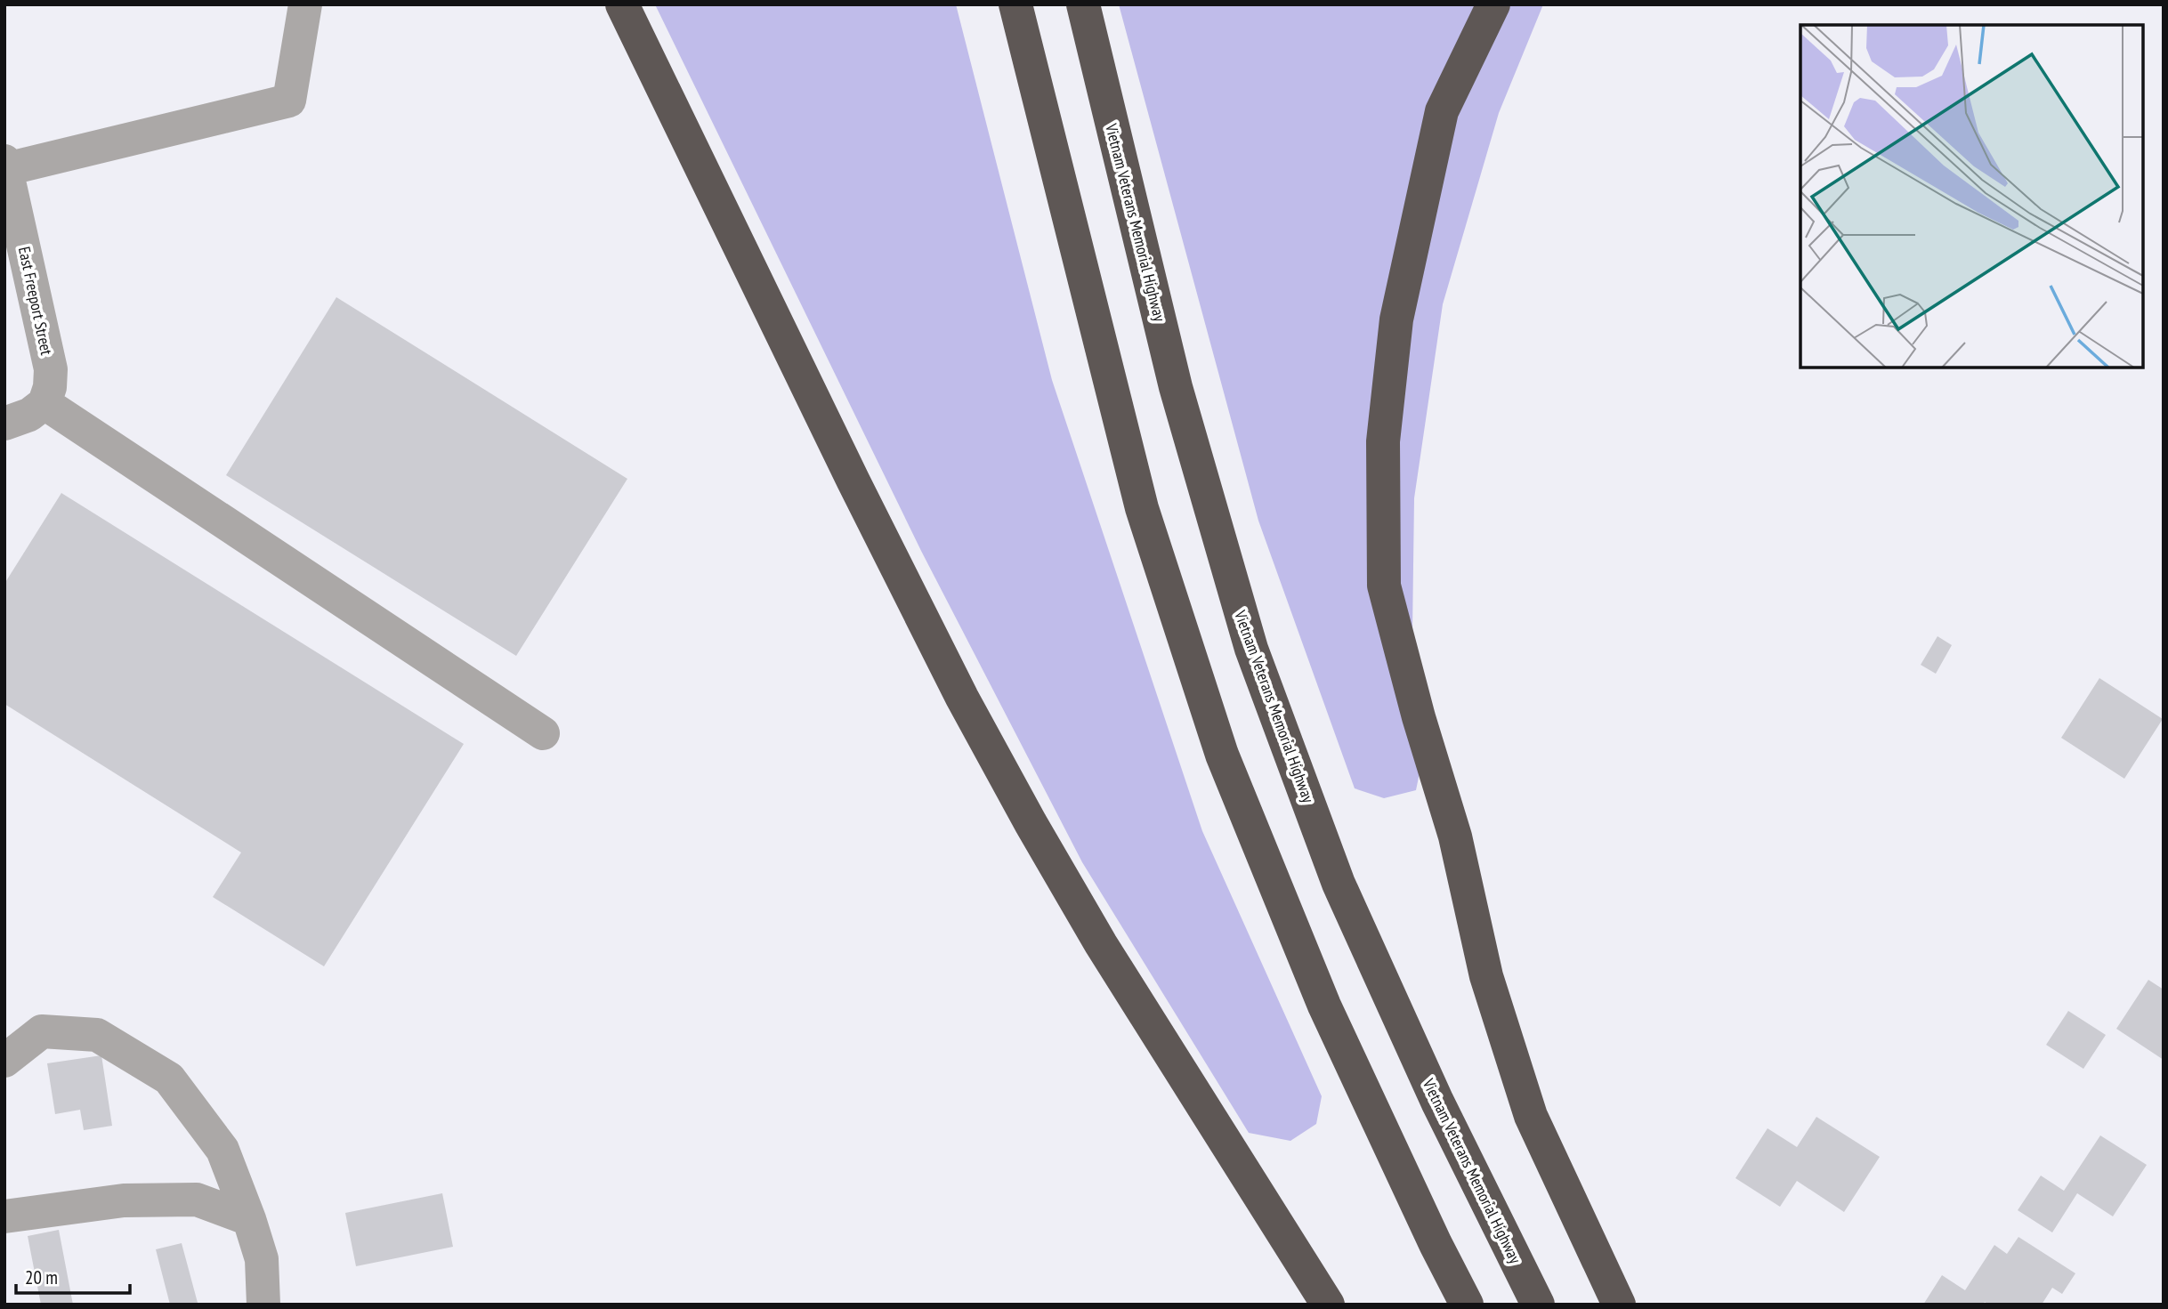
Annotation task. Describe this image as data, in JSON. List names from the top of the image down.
{
  "streets": {
    "highway": ["Vietnam Veterans Memorial Highway"],
    "street": ["East Freeport Street"]
  },
  "scale_bar": "20 m"
}
